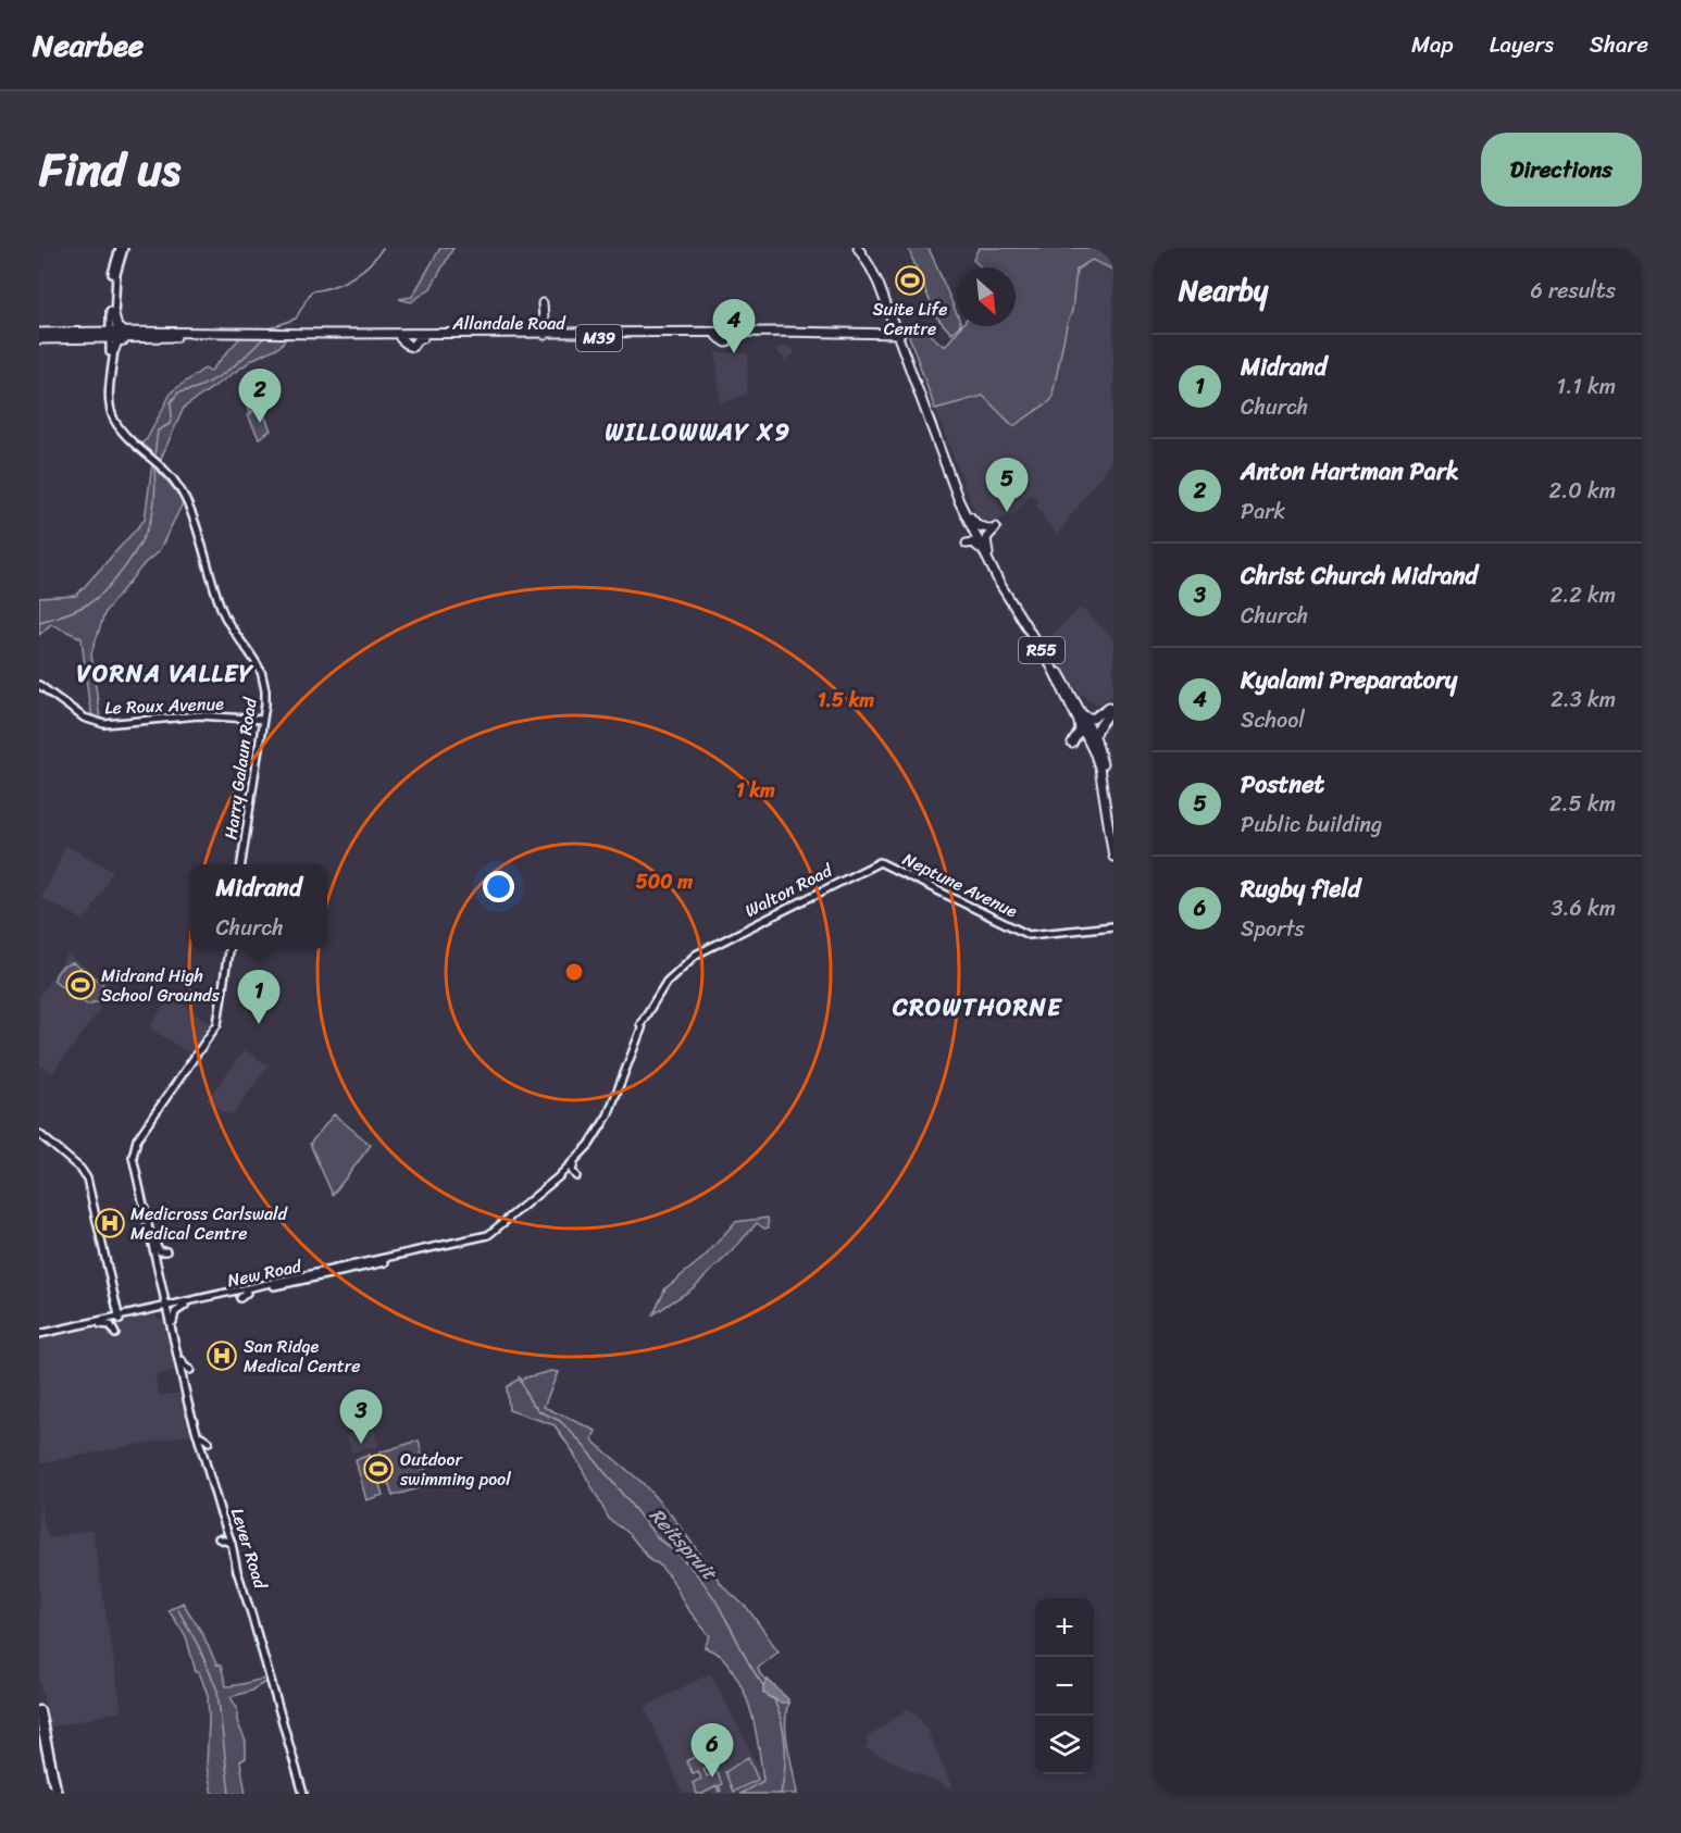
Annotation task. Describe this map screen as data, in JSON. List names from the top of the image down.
{
  "streets": {
    "main road": [
      "Allandale Road",
      "M39",
      "R55",
      "Le Roux Avenue",
      "Harry Galaun Road",
      "Neptune Avenue",
      "Walton Road",
      "New Road",
      "Lever Road"
    ]
  },
  "crossings": [
    ["Allandale Road", "R55"],
    ["Allandale Road", "Harry Galaun Road"],
    ["Le Roux Avenue", "Harry Galaun Road"],
    ["Neptune Avenue", "Walton Road"],
    ["Walton Road", "New Road"],
    ["New Road", "Lever Road"]
  ],
  "districts": ["WILLOWWAY X9", "VORNA VALLEY", "CROWTHORNE"],
  "water": ["Reitspruit"],
  "places": {
    "sports": ["Suite Life Centre", "Midrand High School Grounds", "Outdoor swimming pool"],
    "hospital": ["Medicross Carlswald Medical Centre", "San Ridge Medical Centre"]
  },
  "north": "bottom right",
  "page": {
    "header": "Nearbee",
    "nav": ["Map", "Layers", "Share"],
    "title": "Find us",
    "buttons": "Directions",
    "heading": ["Nearby", "6 results"],
    "pins": [
      "4",
      "2",
      "5",
      "1",
      "3",
      "6"
    ],
    "list": [
      {
        "mark": "1",
        "name": "Midrand",
        "note": "Church",
        "value": "1.1 km"
      },
      {
        "mark": "2",
        "name": "Anton Hartman Park",
        "note": "Park",
        "value": "2.0 km"
      },
      {
        "mark": "3",
        "name": "Christ Church Midrand",
        "note": "Church",
        "value": "2.2 km"
      },
      {
        "mark": "4",
        "name": "Kyalami Preparatory",
        "note": "School",
        "value": "2.3 km"
      },
      {
        "mark": "5",
        "name": "Postnet",
        "note": "Public building",
        "value": "2.5 km"
      },
      {
        "mark": "6",
        "name": "Rugby field",
        "note": "Sports",
        "value": "3.6 km"
      }
    ],
    "popup": ["Midrand", "Church"],
    "map_buttons": ["+", "−"]
  },
  "rings": ["1.5 km", "1 km", "500 m"]
}
